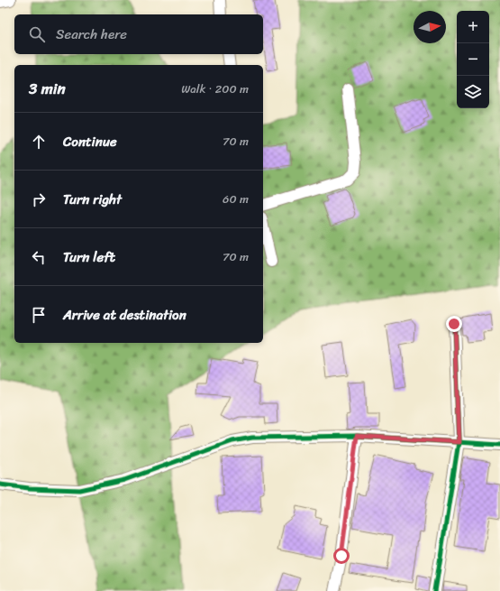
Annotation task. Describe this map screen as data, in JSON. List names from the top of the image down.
{
  "north": "right",
  "page": {
    "map_buttons": ["+", "−"],
    "search": "Search here",
    "heading": ["3 min", "Walk · 200 m"],
    "list": [
      ["Continue", "70 m"],
      ["Turn right", "60 m"],
      ["Turn left", "70 m"],
      "Arrive at destination"
    ]
  }
}
